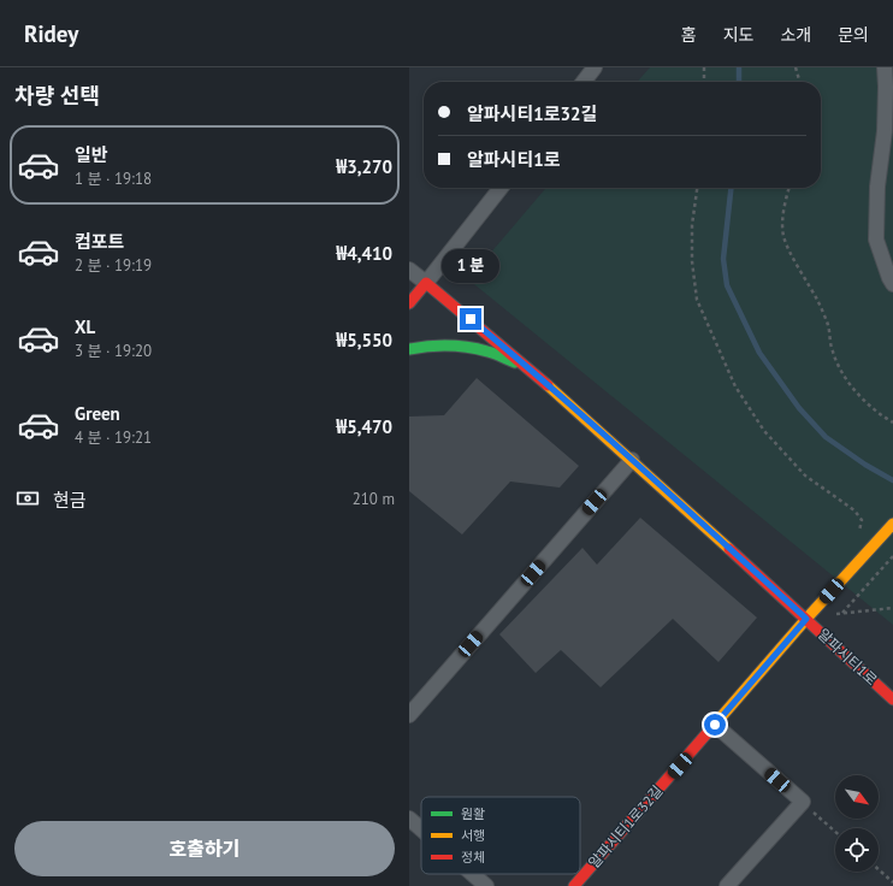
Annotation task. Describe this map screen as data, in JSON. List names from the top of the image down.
{
  "streets": {
    "street": ["알파시티1로", "알파시티1로32길"]
  },
  "crossings": [
    ["알파시티1로", "알파시티1로32길"]
  ],
  "legend": ["원활", "서행", "정체"],
  "north": "bottom right",
  "page": {
    "header": "Ridey",
    "nav": [
      "홈",
      "지도",
      "소개",
      "문의"
    ],
    "heading": "차량 선택",
    "banner": ["알파시티1로32길", "알파시티1로"],
    "list": [
      {
        "name": "일반",
        "note": "1 분 · 19:18",
        "value": "₩3,270"
      },
      {
        "name": "컴포트",
        "note": "2 분 · 19:19",
        "value": "₩4,410"
      },
      {
        "name": "XL",
        "note": "3 분 · 19:20",
        "value": "₩5,550"
      },
      {
        "name": "Green",
        "note": "4 분 · 19:21",
        "value": "₩5,470"
      }
    ],
    "bubble": "1 분",
    "pay": ["현금", "210 m"],
    "buttons": "호출하기"
  }
}
